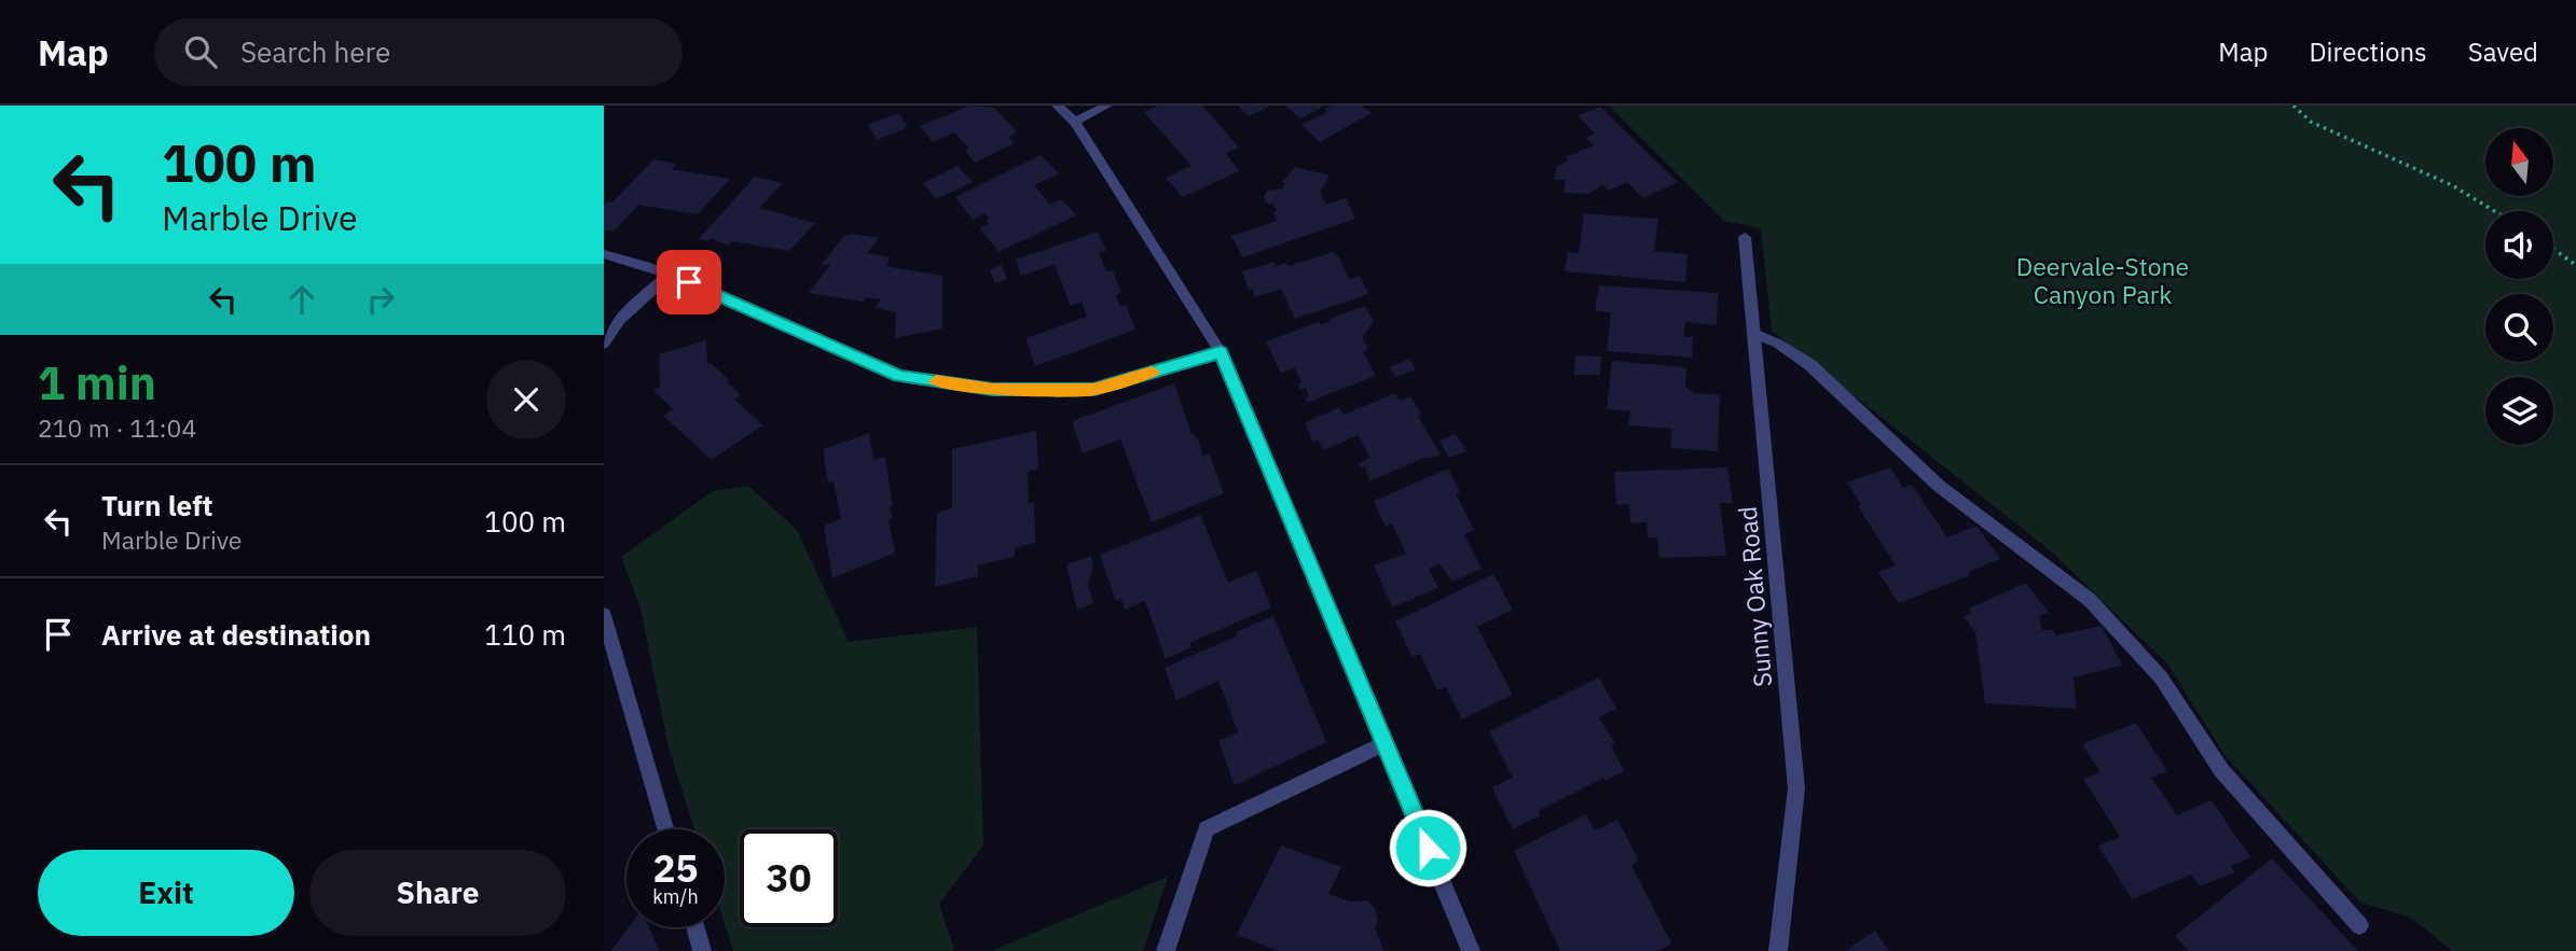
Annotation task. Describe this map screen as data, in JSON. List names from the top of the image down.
{
  "streets": {
    "street": ["Sunny Oak Road"]
  },
  "parks": ["Deervale-Stone Canyon Park"],
  "north": "top",
  "page": {
    "header": "Map",
    "search": "Search here",
    "nav": ["Map", "Directions", "Saved"],
    "turn": ["100 m", "Marble Drive"],
    "heading": ["1 min", "210 m · 11:04"],
    "list": [
      {
        "name": "Turn left",
        "note": "Marble Drive",
        "value": "100 m"
      },
      {
        "name": "Arrive at destination",
        "value": "110 m"
      }
    ],
    "speed": "25 km/h",
    "limit": "30",
    "buttons": ["Exit", "Share"]
  }
}
